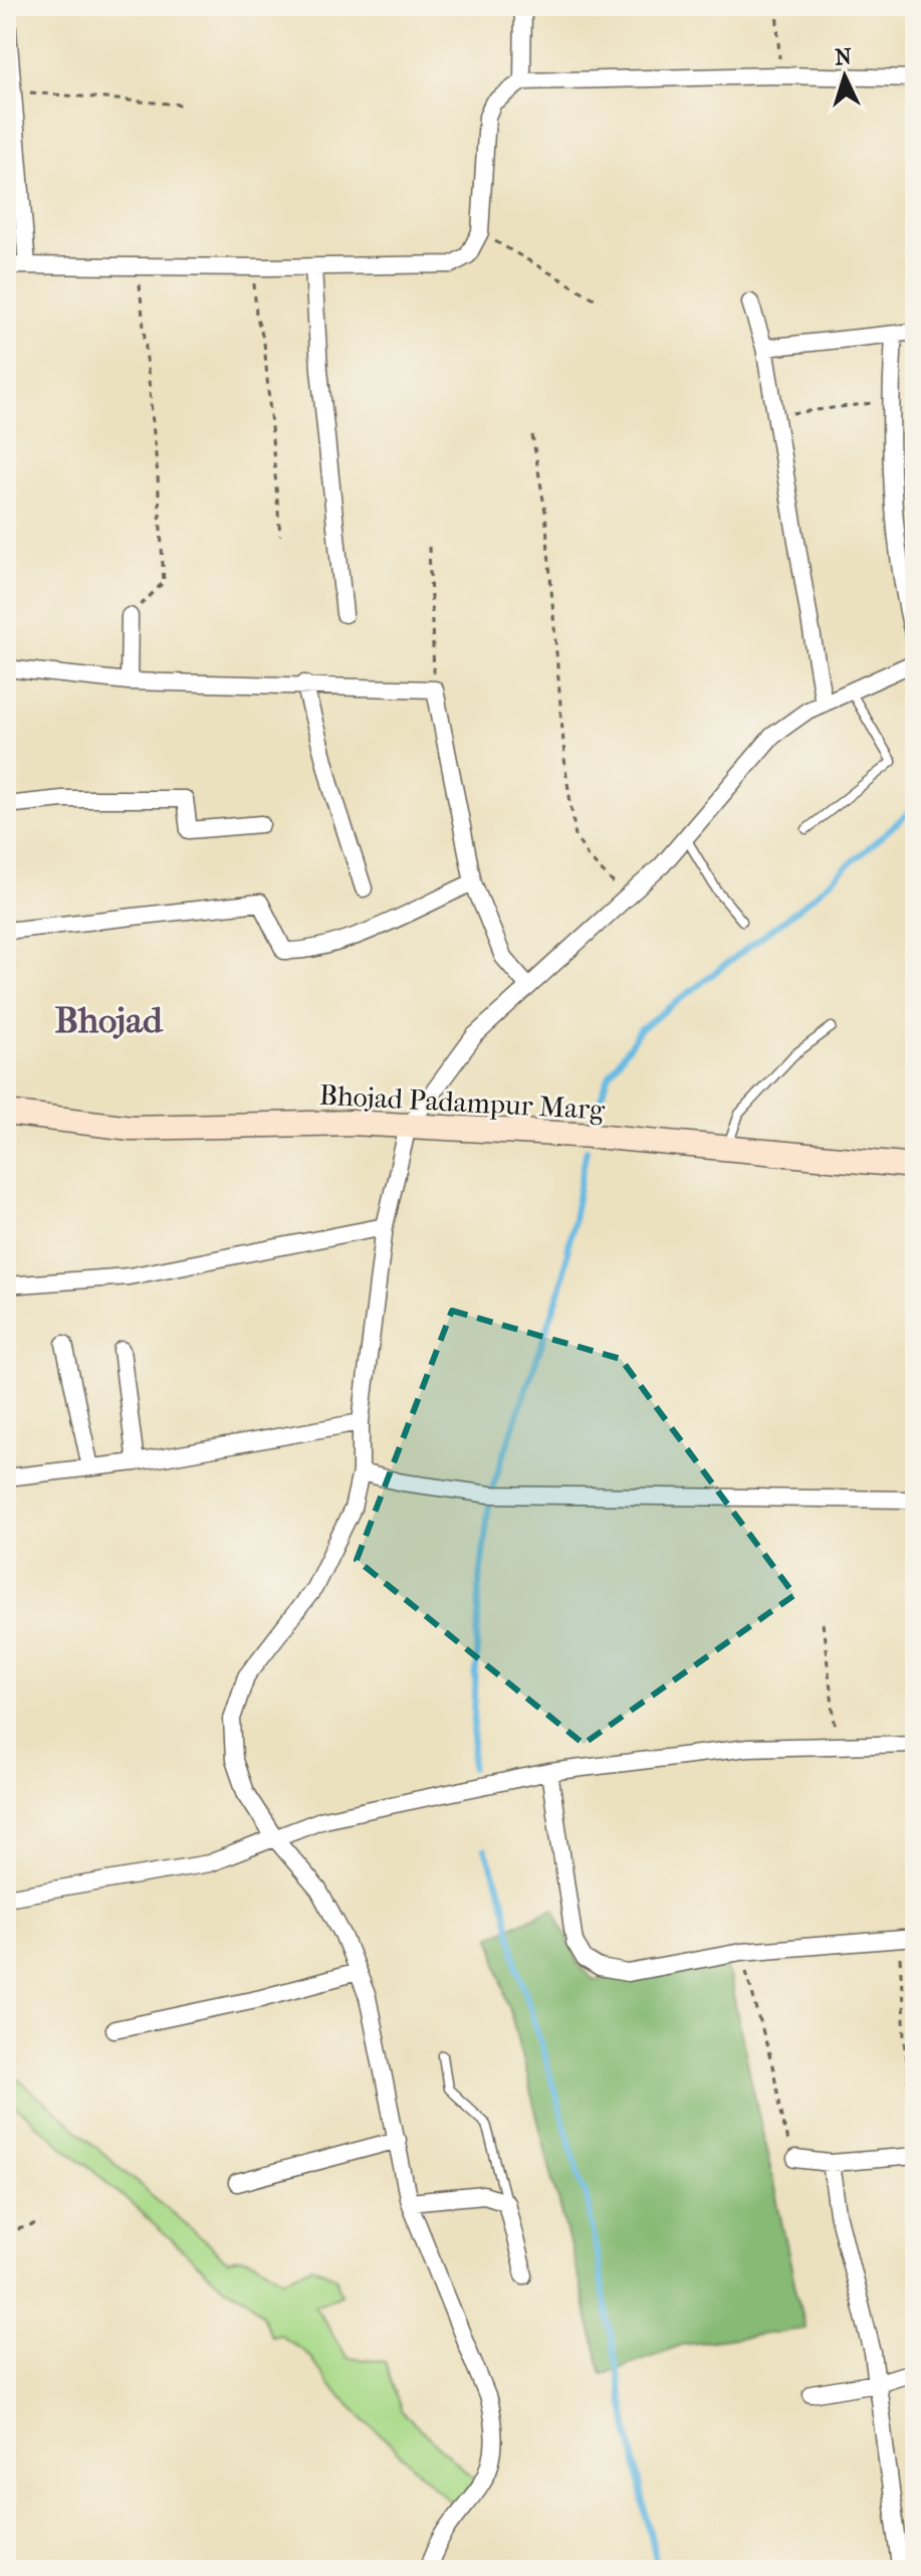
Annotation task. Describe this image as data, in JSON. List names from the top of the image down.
{
  "streets": {
    "street": ["Bhojad Padampur Marg"]
  },
  "districts": ["Bhojad"],
  "north": "top"
}
